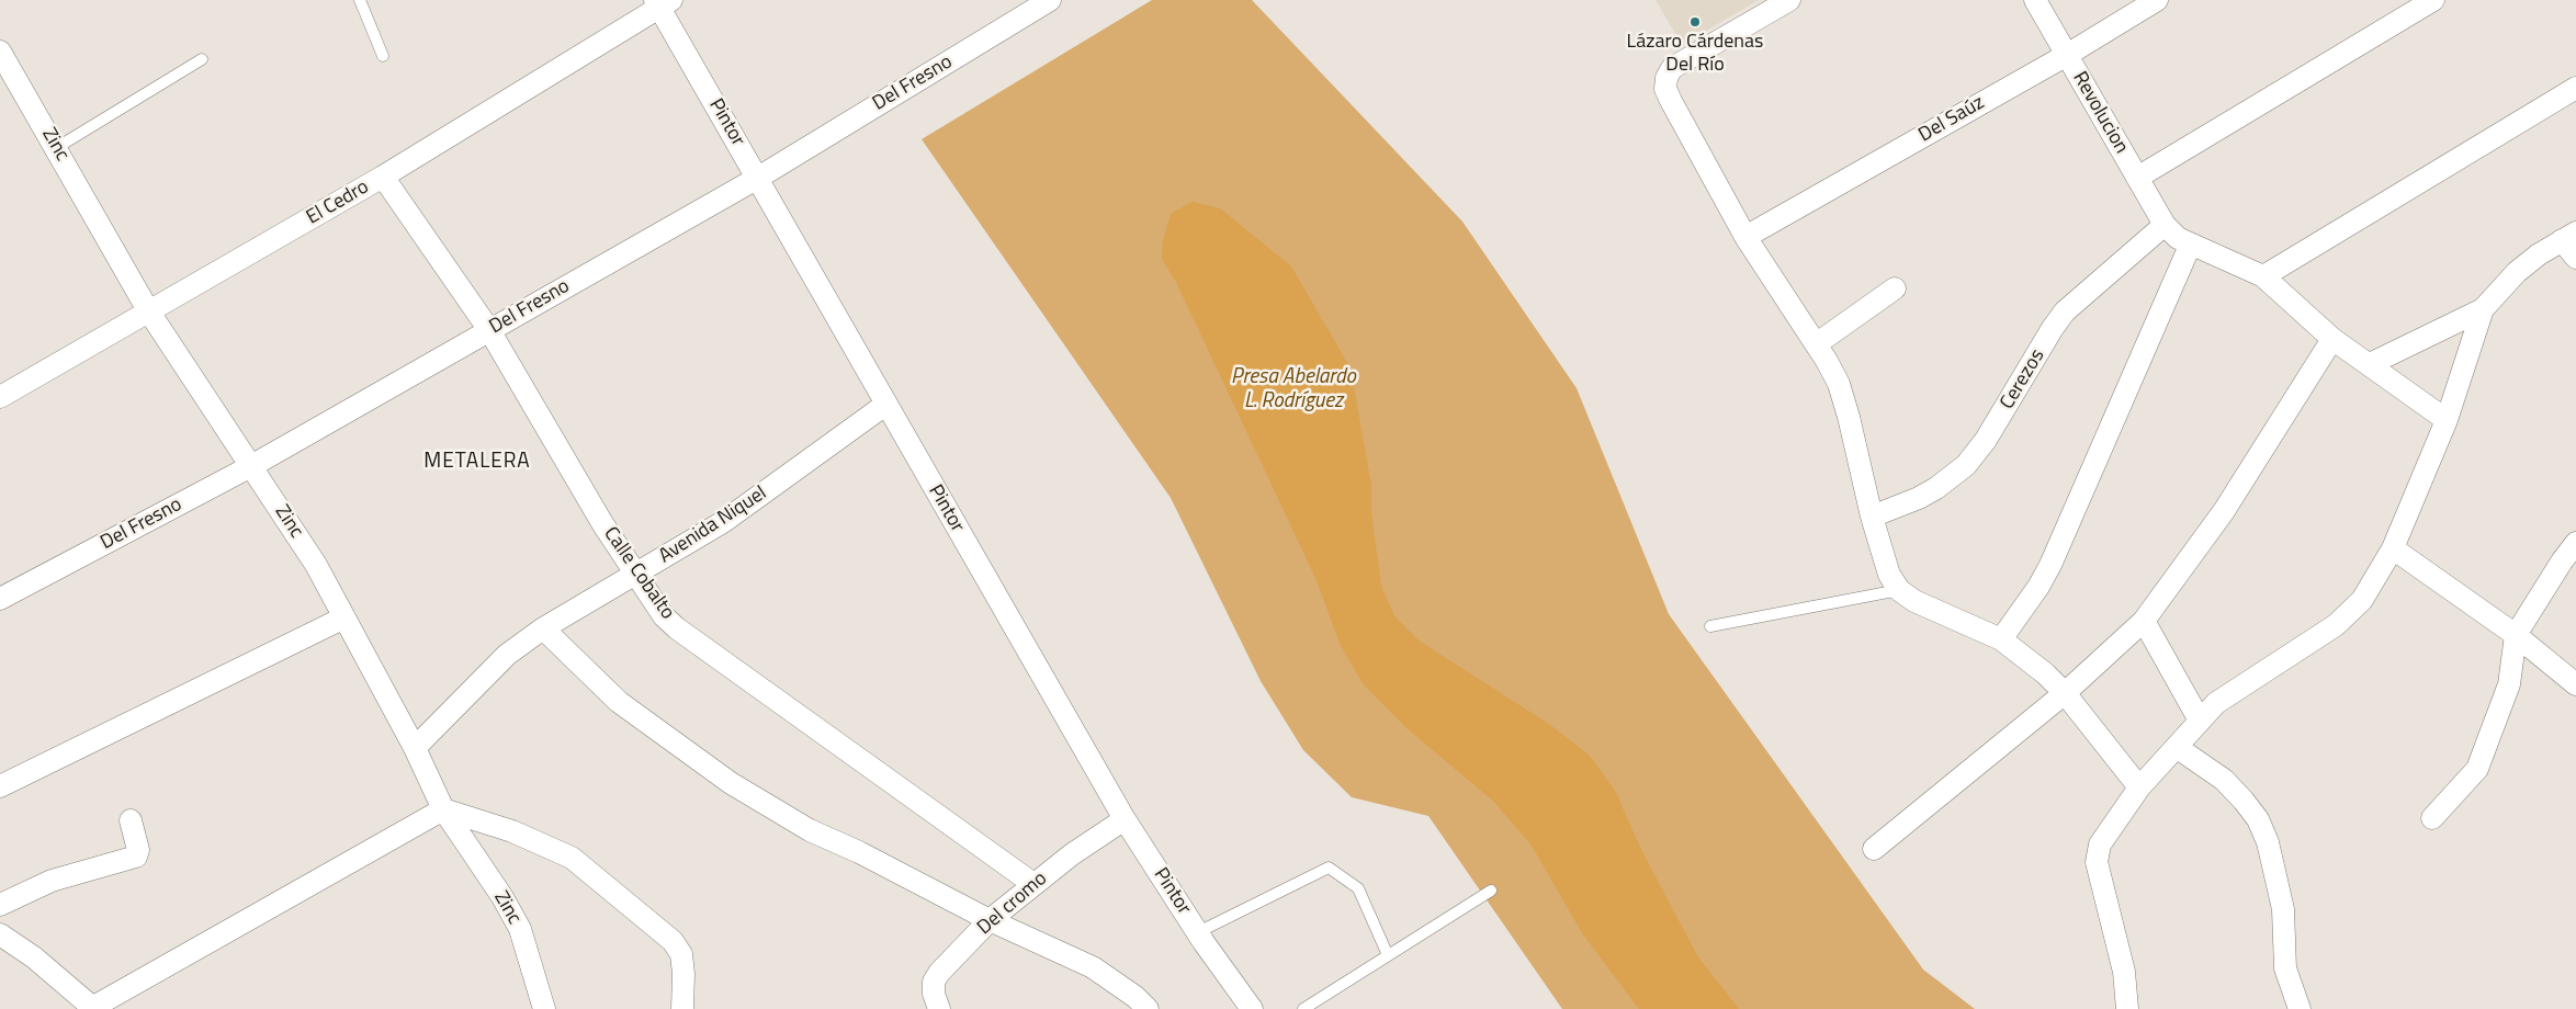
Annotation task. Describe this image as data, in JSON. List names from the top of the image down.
{
  "streets": {
    "street": [
      "Del Fresno",
      "Revolucion",
      "Del Saúz",
      "Pintor",
      "Zinc",
      "El Cedro",
      "Cerezos",
      "Avenida Niquel",
      "Calle Cobalto",
      "Del cromo"
    ]
  },
  "crossings": [
    ["Del Fresno", "Pintor"],
    ["Del Fresno", "Zinc"],
    ["Del Fresno", "Calle Cobalto"],
    ["Revolucion", "Del Saúz"],
    ["Revolucion", "Cerezos"],
    ["Pintor", "El Cedro"],
    ["Pintor", "Avenida Niquel"],
    ["Pintor", "Del cromo"],
    ["Zinc", "El Cedro"],
    ["Zinc", "Avenida Niquel"],
    ["El Cedro", "Calle Cobalto"],
    ["Avenida Niquel", "Calle Cobalto"],
    ["Calle Cobalto", "Del cromo"]
  ],
  "districts": ["METALERA"],
  "water": ["Presa Abelardo L. Rodríguez"],
  "places": ["Lázaro Cárdenas Del Río"]
}
